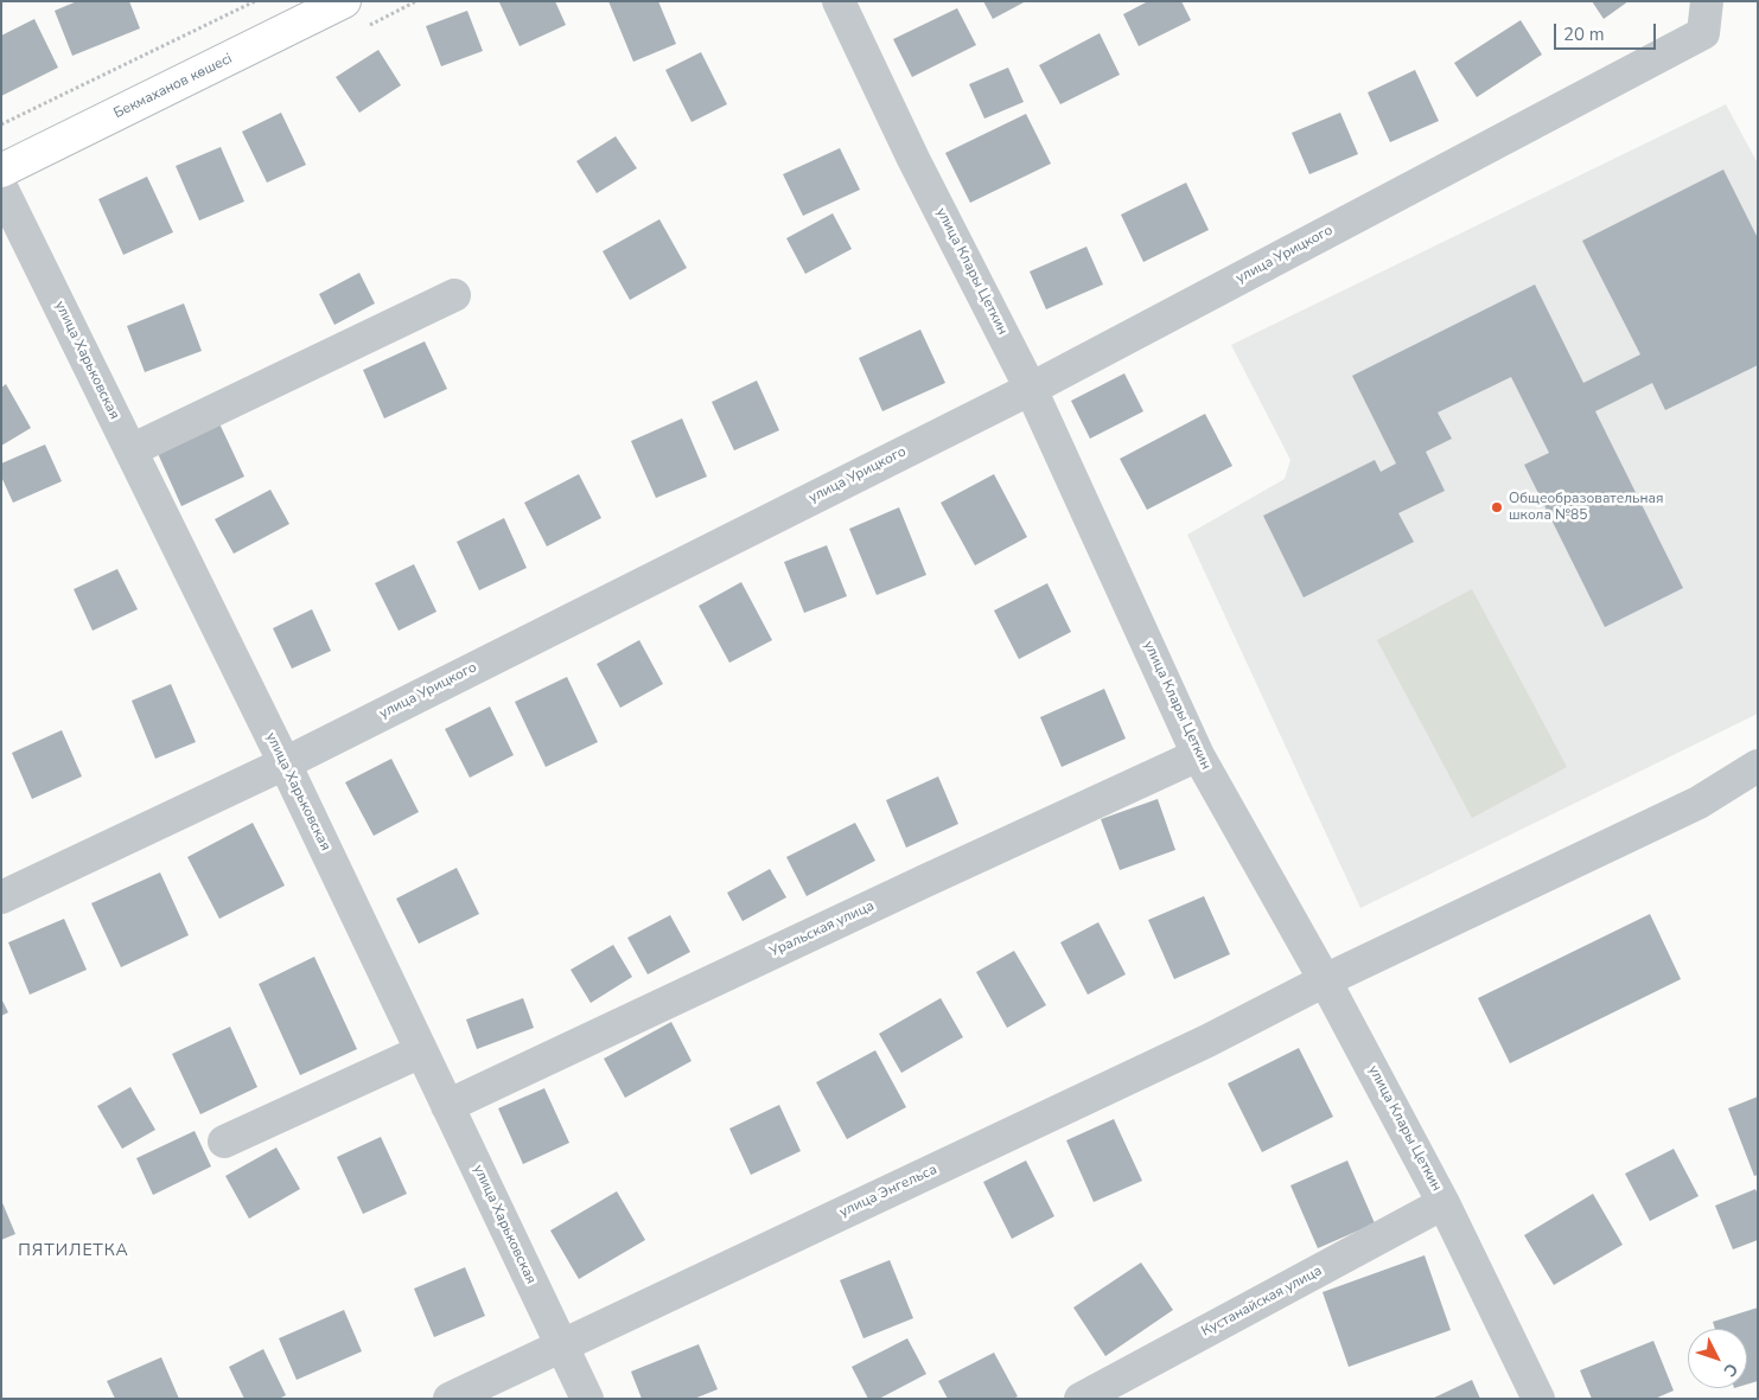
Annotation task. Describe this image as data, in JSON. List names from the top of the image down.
{
  "streets": {
    "main road": ["Бекмаханов көшесі"],
    "street": [
      "улица Урицкого",
      "улица Клары Цеткин",
      "улица Харьковская",
      "Уральская улица",
      "улица Энгельса",
      "Кустанайская улица"
    ]
  },
  "crossings": [
    ["улица Урицкого", "улица Клары Цеткин"],
    ["улица Урицкого", "улица Харьковская"],
    ["улица Клары Цеткин", "Уральская улица"],
    ["улица Клары Цеткин", "улица Энгельса"],
    ["улица Клары Цеткин", "Кустанайская улица"],
    ["улица Харьковская", "Уральская улица"],
    ["улица Харьковская", "улица Энгельса"]
  ],
  "districts": ["ПЯТИЛЕТКА"],
  "places": ["Общеобразовательная школа №85"],
  "scale_bar": "20 m",
  "north": "bottom right"
}
